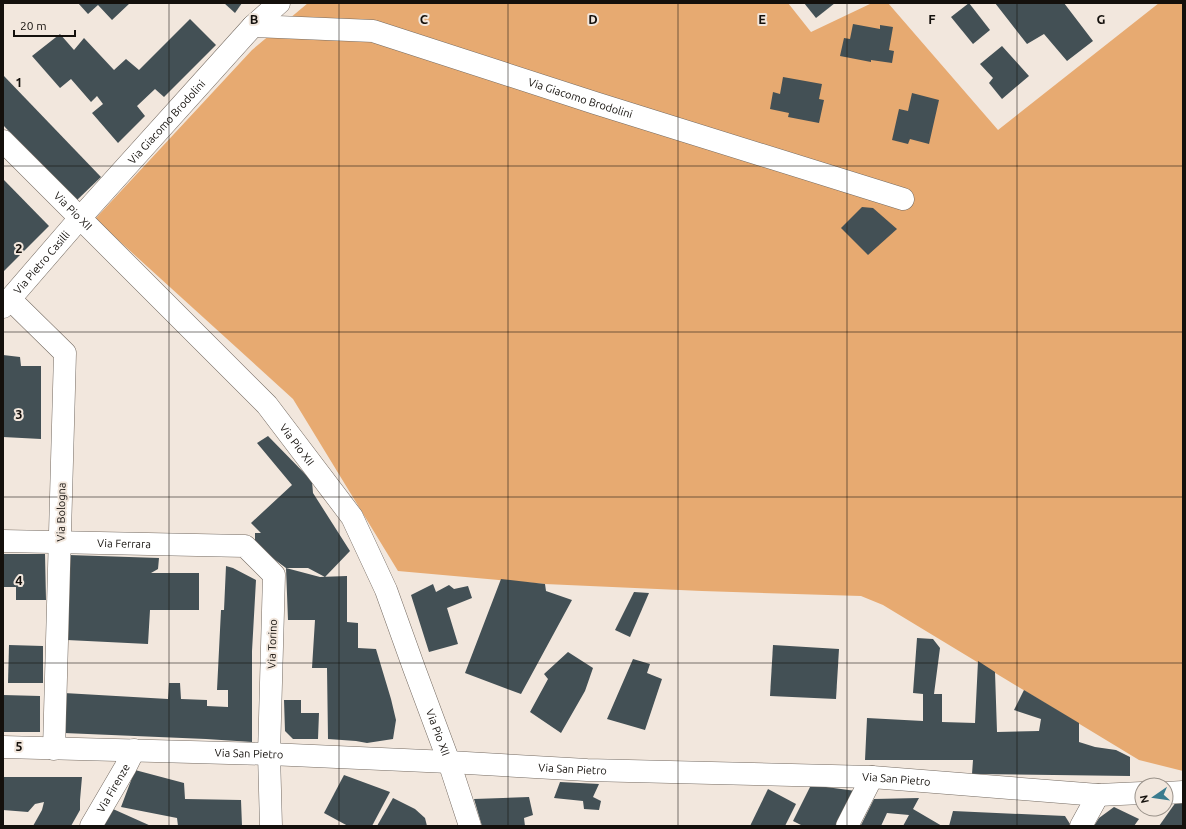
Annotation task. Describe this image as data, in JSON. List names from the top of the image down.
{
  "streets": {
    "street": [
      "Via Giacomo Brodolini",
      "Via Pio XII",
      "Via Pietro Casilli",
      "Via Bologna",
      "Via Ferrara",
      "Via Torino",
      "Via San Pietro",
      "Via Firenze"
    ]
  },
  "crossings": [
    ["Via Giacomo Brodolini", "Via Pio XII"],
    ["Via Giacomo Brodolini", "Via Pietro Casilli"],
    ["Via Pio XII", "Via Pietro Casilli"],
    ["Via Pio XII", "Via San Pietro"],
    ["Via Pietro Casilli", "Via Bologna"],
    ["Via Bologna", "Via Ferrara"],
    ["Via Bologna", "Via San Pietro"],
    ["Via Ferrara", "Via Torino"],
    ["Via Torino", "Via San Pietro"],
    ["Via San Pietro", "Via Firenze"]
  ],
  "scale_bar": "20 m",
  "north": "left",
  "grid": {
    "columns": [
      "B",
      "C",
      "D",
      "E",
      "F",
      "G"
    ],
    "rows": [
      "1",
      "2",
      "3",
      "4",
      "5"
    ]
  }
}
